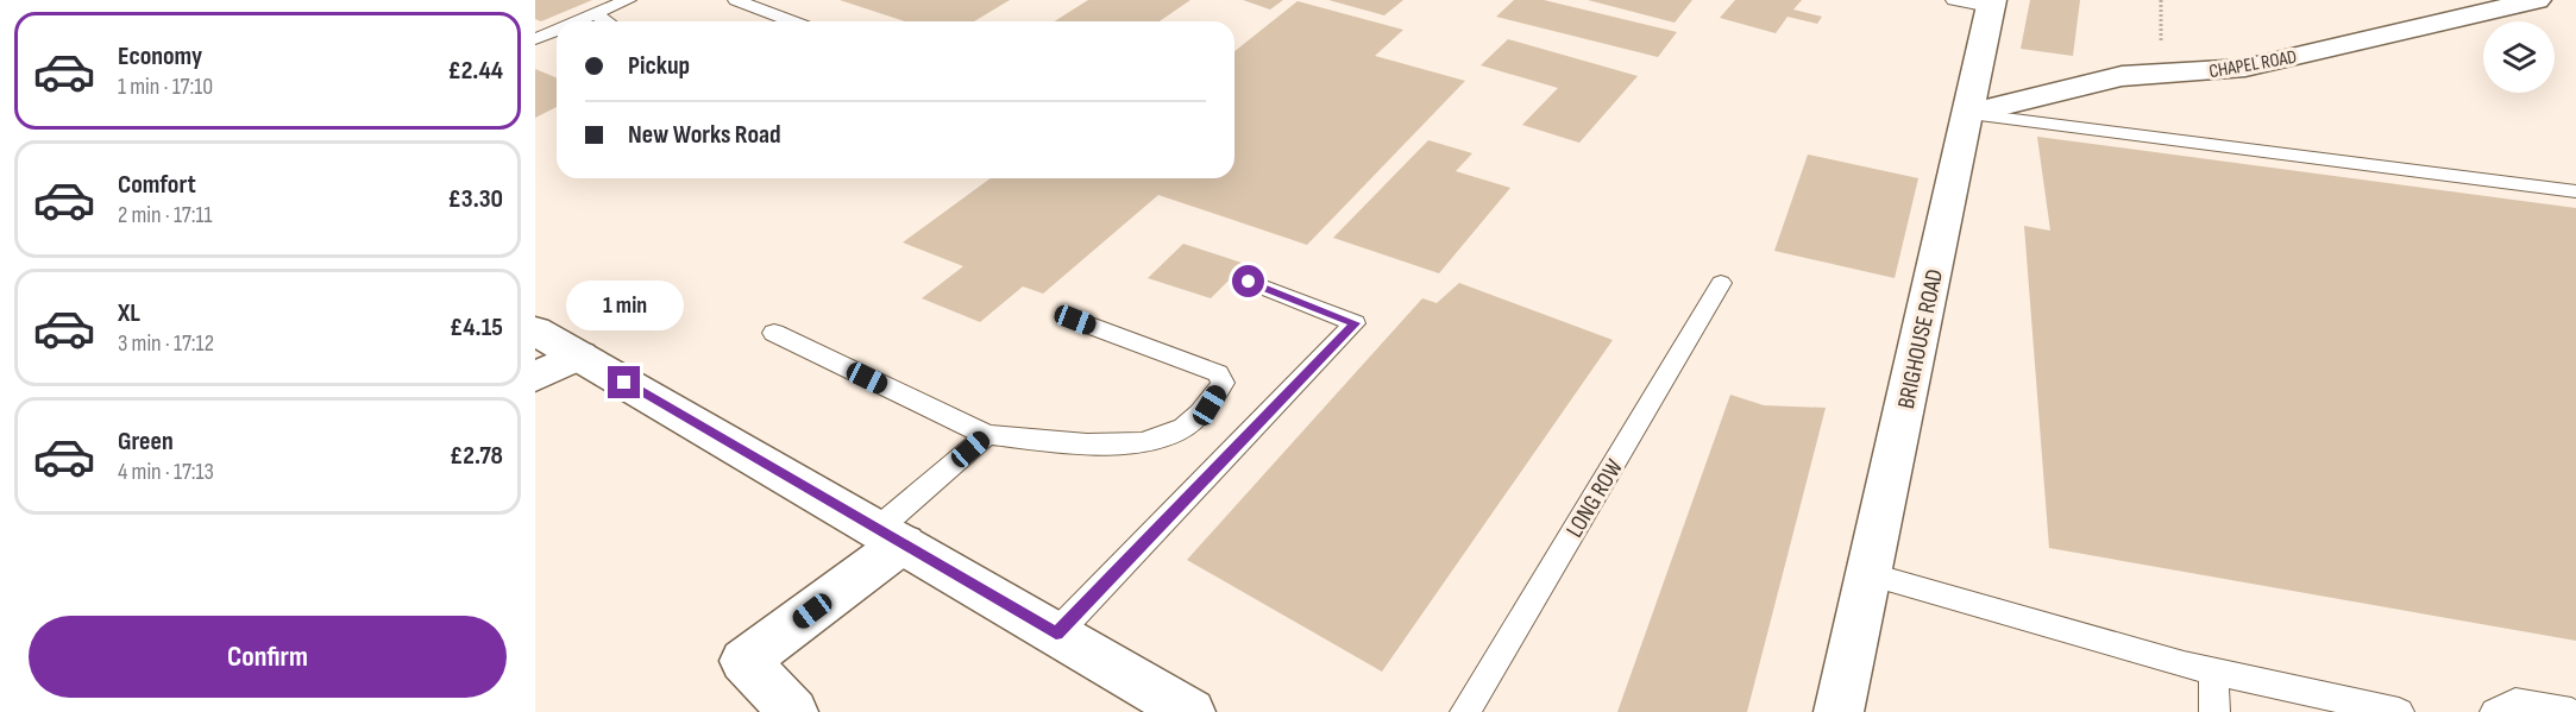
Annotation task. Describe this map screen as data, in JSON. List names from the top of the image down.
{
  "streets": {
    "street": ["CHAPEL ROAD", "BRIGHOUSE ROAD"],
    "lane": ["LONG ROW"]
  },
  "crossings": [
    ["CHAPEL ROAD", "BRIGHOUSE ROAD"]
  ],
  "page": {
    "list": [
      {
        "name": "Economy",
        "note": "1 min · 17:10",
        "value": "£2.44"
      },
      {
        "name": "Comfort",
        "note": "2 min · 17:11",
        "value": "£3.30"
      },
      {
        "name": "XL",
        "note": "3 min · 17:12",
        "value": "£4.15"
      },
      {
        "name": "Green",
        "note": "4 min · 17:13",
        "value": "£2.78"
      }
    ],
    "banner": ["Pickup", "New Works Road"],
    "bubble": "1 min",
    "buttons": "Confirm"
  }
}
